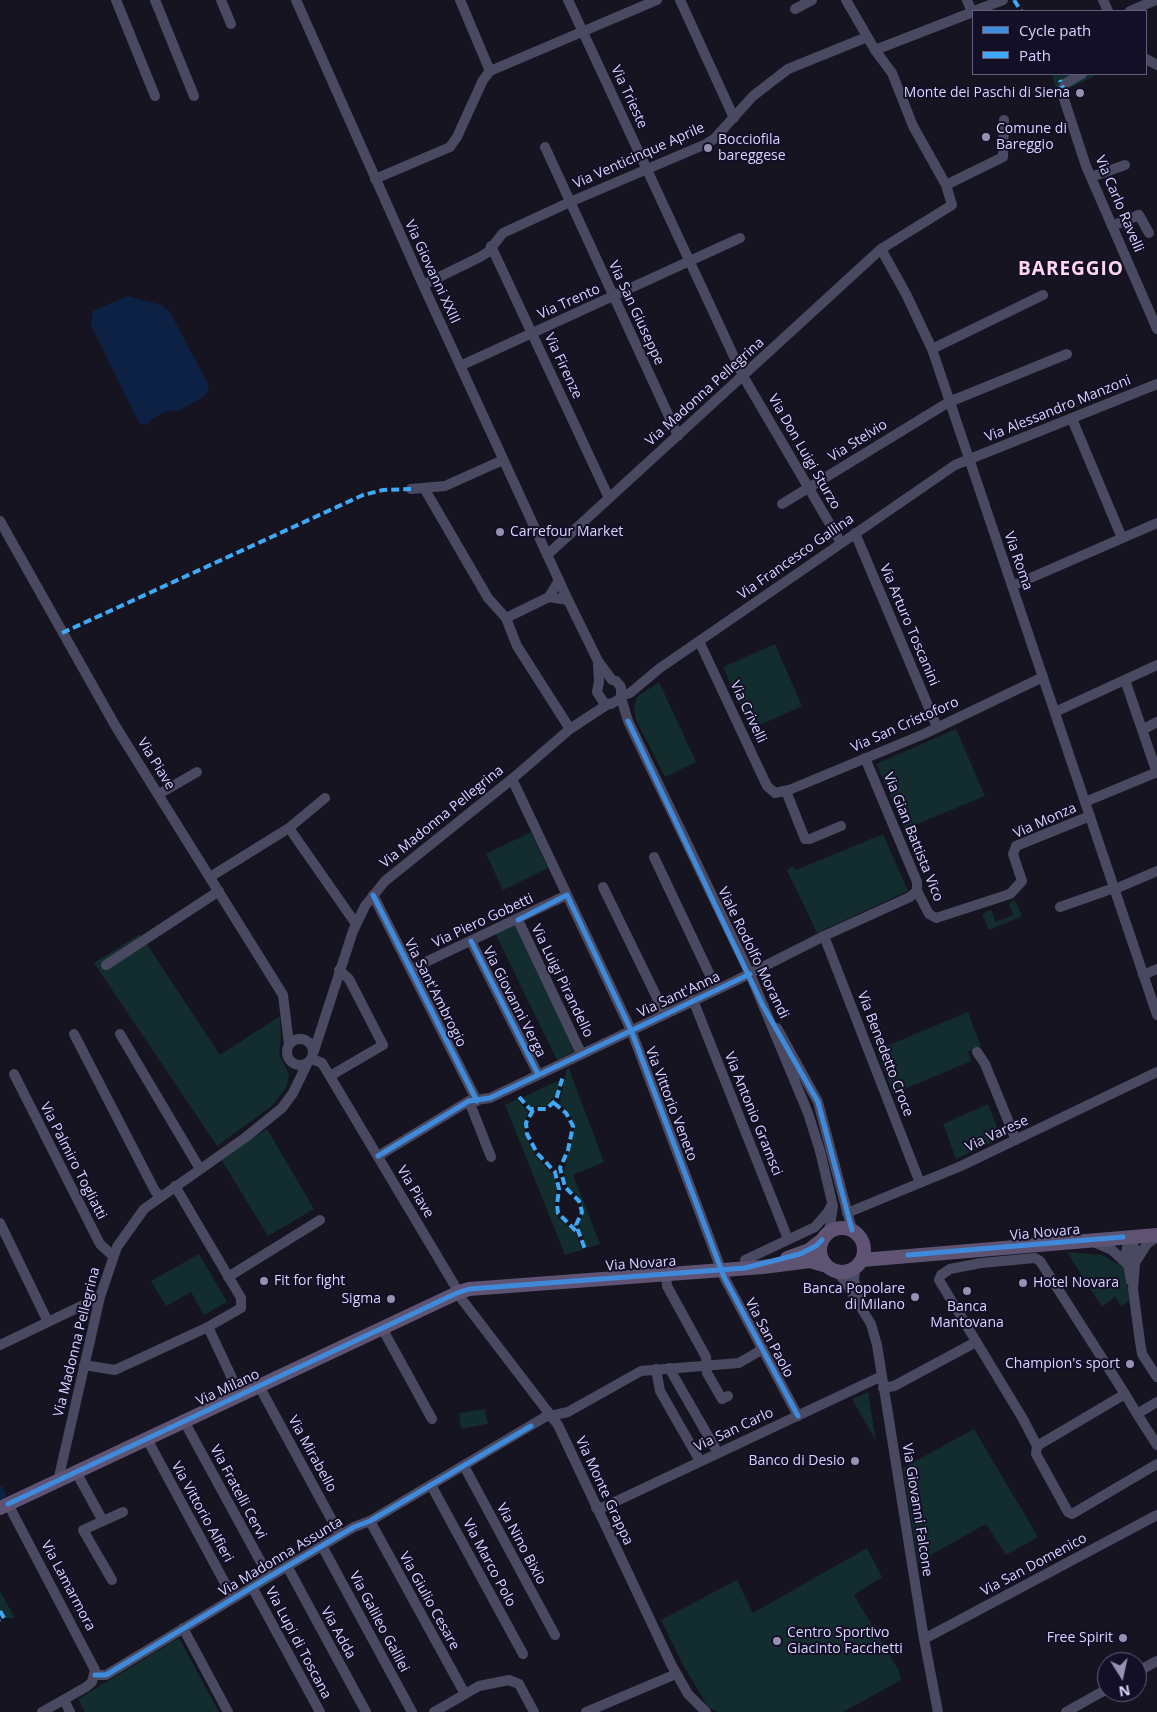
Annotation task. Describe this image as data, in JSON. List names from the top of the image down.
{
  "streets": {
    "main road": ["Via Novara", "Via Milano"],
    "street": [
      "Via Trieste",
      "Via Venticinque Aprile",
      "Via Carlo Ravelli",
      "Via Giovanni XXIII",
      "Via Trento",
      "Via San Giuseppe",
      "Via Firenze",
      "Via Madonna Pellegrina",
      "Via Alessandro Manzoni",
      "Via Stelvio",
      "Via Don Luigi Sturzo",
      "Via Francesco Gallina",
      "Via Roma",
      "Via Arturo Toscanini",
      "Via Crivelli",
      "Via San Cristoforo",
      "Via Piave",
      "Via Monza",
      "Via Gian Battista Vico",
      "Via Piero Gobetti",
      "Viale Rodolfo Morandi",
      "Via Luigi Pirandello",
      "Via Sant'Ambrogio",
      "Via Sant'Anna",
      "Via Giovanni Verga",
      "Via Benedetto Croce",
      "Via Vittorio Veneto",
      "Via Antonio Gramsci",
      "Via Varese",
      "Via Palmiro Togliatti",
      "Via San Paolo",
      "Via San Carlo",
      "Via Mirabello",
      "Via Monte Grappa",
      "Via Fratelli Cervi",
      "Via Giovanni Falcone",
      "Via Vittorio Alfieri",
      "Via Nino Bixio",
      "Via Madonna Assunta",
      "Via Marco Polo",
      "Via San Domenico",
      "Via Lamarmora",
      "Via Giulio Cesare",
      "Via Galileo Galilei",
      "Via Adda",
      "Via Lupi di Toscana"
    ]
  },
  "crossings": [
    ["Via Trieste", "Via Venticinque Aprile"],
    ["Via Trieste", "Via Trento"],
    ["Via Trieste", "Via Madonna Pellegrina"],
    ["Via Trieste", "Via Don Luigi Sturzo"],
    ["Via Venticinque Aprile", "Via Giovanni XXIII"],
    ["Via Venticinque Aprile", "Via San Giuseppe"],
    ["Via Venticinque Aprile", "Via Firenze"],
    ["Via Giovanni XXIII", "Via Trento"],
    ["Via Giovanni XXIII", "Via Madonna Pellegrina"],
    ["Via Trento", "Via San Giuseppe"],
    ["Via Trento", "Via Firenze"],
    ["Via San Giuseppe", "Via Madonna Pellegrina"],
    ["Via Firenze", "Via Madonna Pellegrina"],
    ["Via Madonna Pellegrina", "Via Don Luigi Sturzo"],
    ["Via Madonna Pellegrina", "Via Francesco Gallina"],
    ["Via Madonna Pellegrina", "Via Roma"],
    ["Via Madonna Pellegrina", "Via Piave"],
    ["Via Madonna Pellegrina", "Viale Rodolfo Morandi"],
    ["Via Madonna Pellegrina", "Via Sant'Ambrogio"],
    ["Via Madonna Pellegrina", "Via Vittorio Veneto"],
    ["Via Madonna Pellegrina", "Via Palmiro Togliatti"],
    ["Via Madonna Pellegrina", "Via Milano"],
    ["Via Alessandro Manzoni", "Via Francesco Gallina"],
    ["Via Alessandro Manzoni", "Via Roma"],
    ["Via Stelvio", "Via Don Luigi Sturzo"],
    ["Via Stelvio", "Via Roma"],
    ["Via Don Luigi Sturzo", "Via Francesco Gallina"],
    ["Via Francesco Gallina", "Via Roma"],
    ["Via Francesco Gallina", "Via Arturo Toscanini"],
    ["Via Francesco Gallina", "Via Crivelli"],
    ["Via Francesco Gallina", "Viale Rodolfo Morandi"],
    ["Via Roma", "Via San Cristoforo"],
    ["Via Roma", "Via Monza"],
    ["Via Arturo Toscanini", "Via San Cristoforo"],
    ["Via Crivelli", "Via San Cristoforo"],
    ["Via San Cristoforo", "Via Gian Battista Vico"],
    ["Via Piave", "Via Sant'Anna"],
    ["Via Piave", "Via Novara"],
    ["Via Piave", "Via Milano"],
    ["Via Piave", "Via Monte Grappa"],
    ["Via Monza", "Via Gian Battista Vico"],
    ["Via Gian Battista Vico", "Via Sant'Anna"],
    ["Via Piero Gobetti", "Via Luigi Pirandello"],
    ["Via Piero Gobetti", "Via Sant'Ambrogio"],
    ["Via Piero Gobetti", "Via Giovanni Verga"],
    ["Via Piero Gobetti", "Via Vittorio Veneto"],
    ["Viale Rodolfo Morandi", "Via Sant'Anna"],
    ["Viale Rodolfo Morandi", "Via Varese"],
    ["Viale Rodolfo Morandi", "Via Novara"],
    ["Viale Rodolfo Morandi", "Via Giovanni Falcone"],
    ["Via Luigi Pirandello", "Via Sant'Anna"],
    ["Via Sant'Ambrogio", "Via Sant'Anna"],
    ["Via Sant'Anna", "Via Giovanni Verga"],
    ["Via Sant'Anna", "Via Benedetto Croce"],
    ["Via Sant'Anna", "Via Vittorio Veneto"],
    ["Via Sant'Anna", "Via Antonio Gramsci"],
    ["Via Benedetto Croce", "Via Varese"],
    ["Via Vittorio Veneto", "Via Novara"],
    ["Via Vittorio Veneto", "Via San Paolo"],
    ["Via Novara", "Via San Paolo"],
    ["Via Novara", "Via Milano"],
    ["Via Novara", "Via Monte Grappa"],
    ["Via Novara", "Via Giovanni Falcone"],
    ["Via San Paolo", "Via San Carlo"],
    ["Via San Paolo", "Via Madonna Assunta"],
    ["Via Milano", "Via Mirabello"],
    ["Via Milano", "Via Monte Grappa"],
    ["Via Milano", "Via Fratelli Cervi"],
    ["Via Milano", "Via Vittorio Alfieri"],
    ["Via Milano", "Via Lamarmora"],
    ["Via San Carlo", "Via Monte Grappa"],
    ["Via San Carlo", "Via Giovanni Falcone"],
    ["Via Mirabello", "Via Madonna Assunta"],
    ["Via Monte Grappa", "Via Madonna Assunta"],
    ["Via Fratelli Cervi", "Via Madonna Assunta"],
    ["Via Giovanni Falcone", "Via San Domenico"],
    ["Via Vittorio Alfieri", "Via Madonna Assunta"],
    ["Via Nino Bixio", "Via Madonna Assunta"],
    ["Via Madonna Assunta", "Via Marco Polo"],
    ["Via Madonna Assunta", "Via Lamarmora"],
    ["Via Madonna Assunta", "Via Giulio Cesare"],
    ["Via Madonna Assunta", "Via Galileo Galilei"],
    ["Via Madonna Assunta", "Via Adda"],
    ["Via Madonna Assunta", "Via Lupi di Toscana"]
  ],
  "districts": ["BAREGGIO"],
  "places": [
    "Monte dei Paschi di Siena",
    "Comune di Bareggio",
    "Bocciofila bareggese",
    "Carrefour Market",
    "Fit for fight",
    "Hotel Novara",
    "Banca Mantovana",
    "Banca Popolare di Milano",
    "Sigma",
    "Champion's sport",
    "Banco di Desio",
    "Free Spirit",
    "Centro Sportivo Giacinto Facchetti"
  ],
  "legend": ["Cycle path", "Path"],
  "north": "bottom"
}
